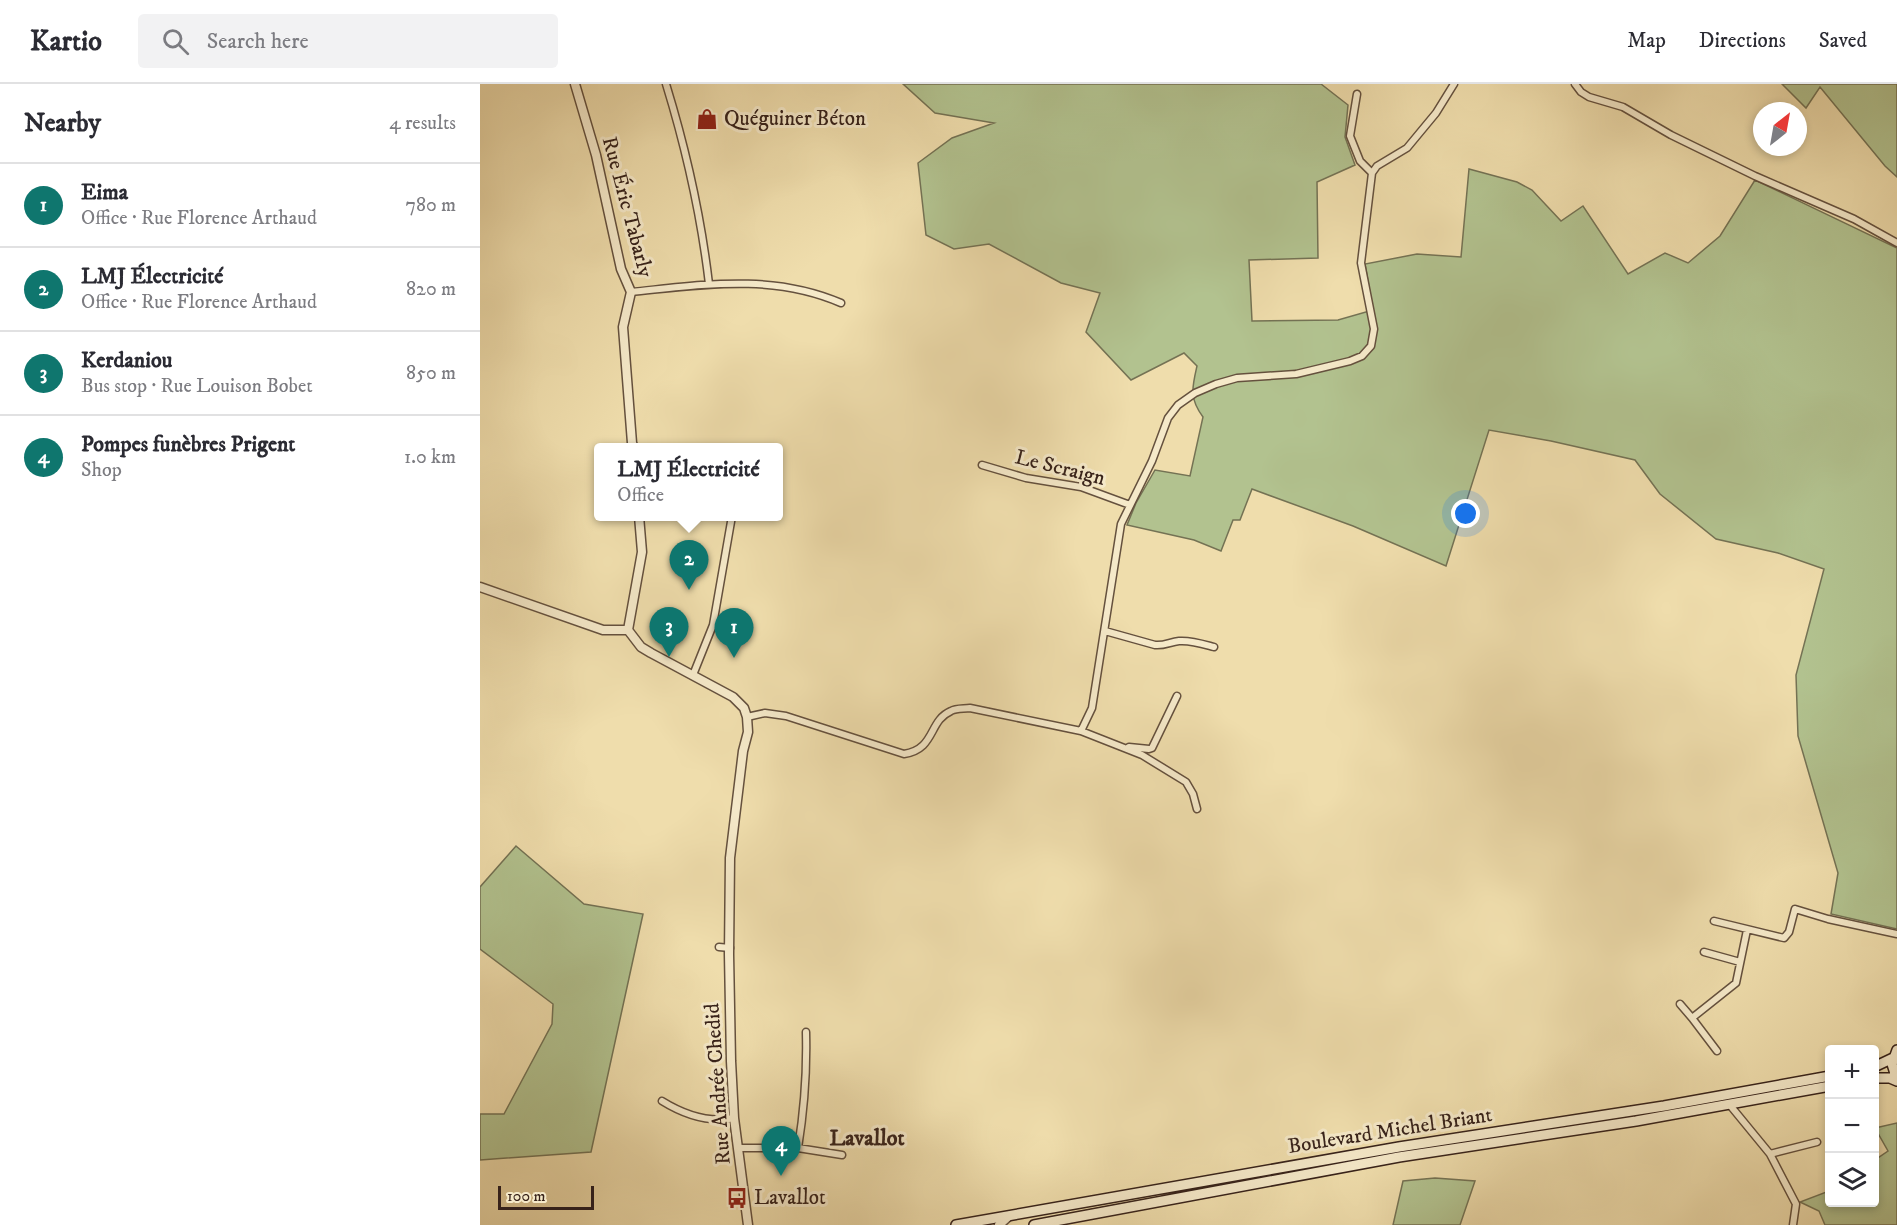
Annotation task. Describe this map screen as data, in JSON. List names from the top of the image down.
{
  "streets": {
    "main road": ["Boulevard Michel Briant"],
    "street": ["Rue Éric Tabarly", "Le Scraign", "Rue Andrée Chedid"]
  },
  "districts": ["Lavallot"],
  "places": {
    "shop": ["Quéguiner Béton"],
    "bus stop": ["Lavallot"]
  },
  "scale_bar": "100 m",
  "north": "top right",
  "page": {
    "header": "Kartio",
    "search": "Search here",
    "nav": ["Map", "Directions", "Saved"],
    "heading": ["Nearby", "4 results"],
    "list": [
      {
        "mark": "1",
        "name": "Eima",
        "note": "Office · Rue Florence Arthaud",
        "value": "780 m"
      },
      {
        "mark": "2",
        "name": "LMJ Électricité",
        "note": "Office · Rue Florence Arthaud",
        "value": "820 m"
      },
      {
        "mark": "3",
        "name": "Kerdaniou",
        "note": "Bus stop · Rue Louison Bobet",
        "value": "850 m"
      },
      {
        "mark": "4",
        "name": "Pompes funèbres Prigent",
        "note": "Shop",
        "value": "1.0 km"
      }
    ],
    "popup": ["LMJ Électricité", "Office"],
    "pins": [
      "2",
      "3",
      "1",
      "4"
    ],
    "map_buttons": ["+", "−"],
    "scale": "100 m"
  }
}
